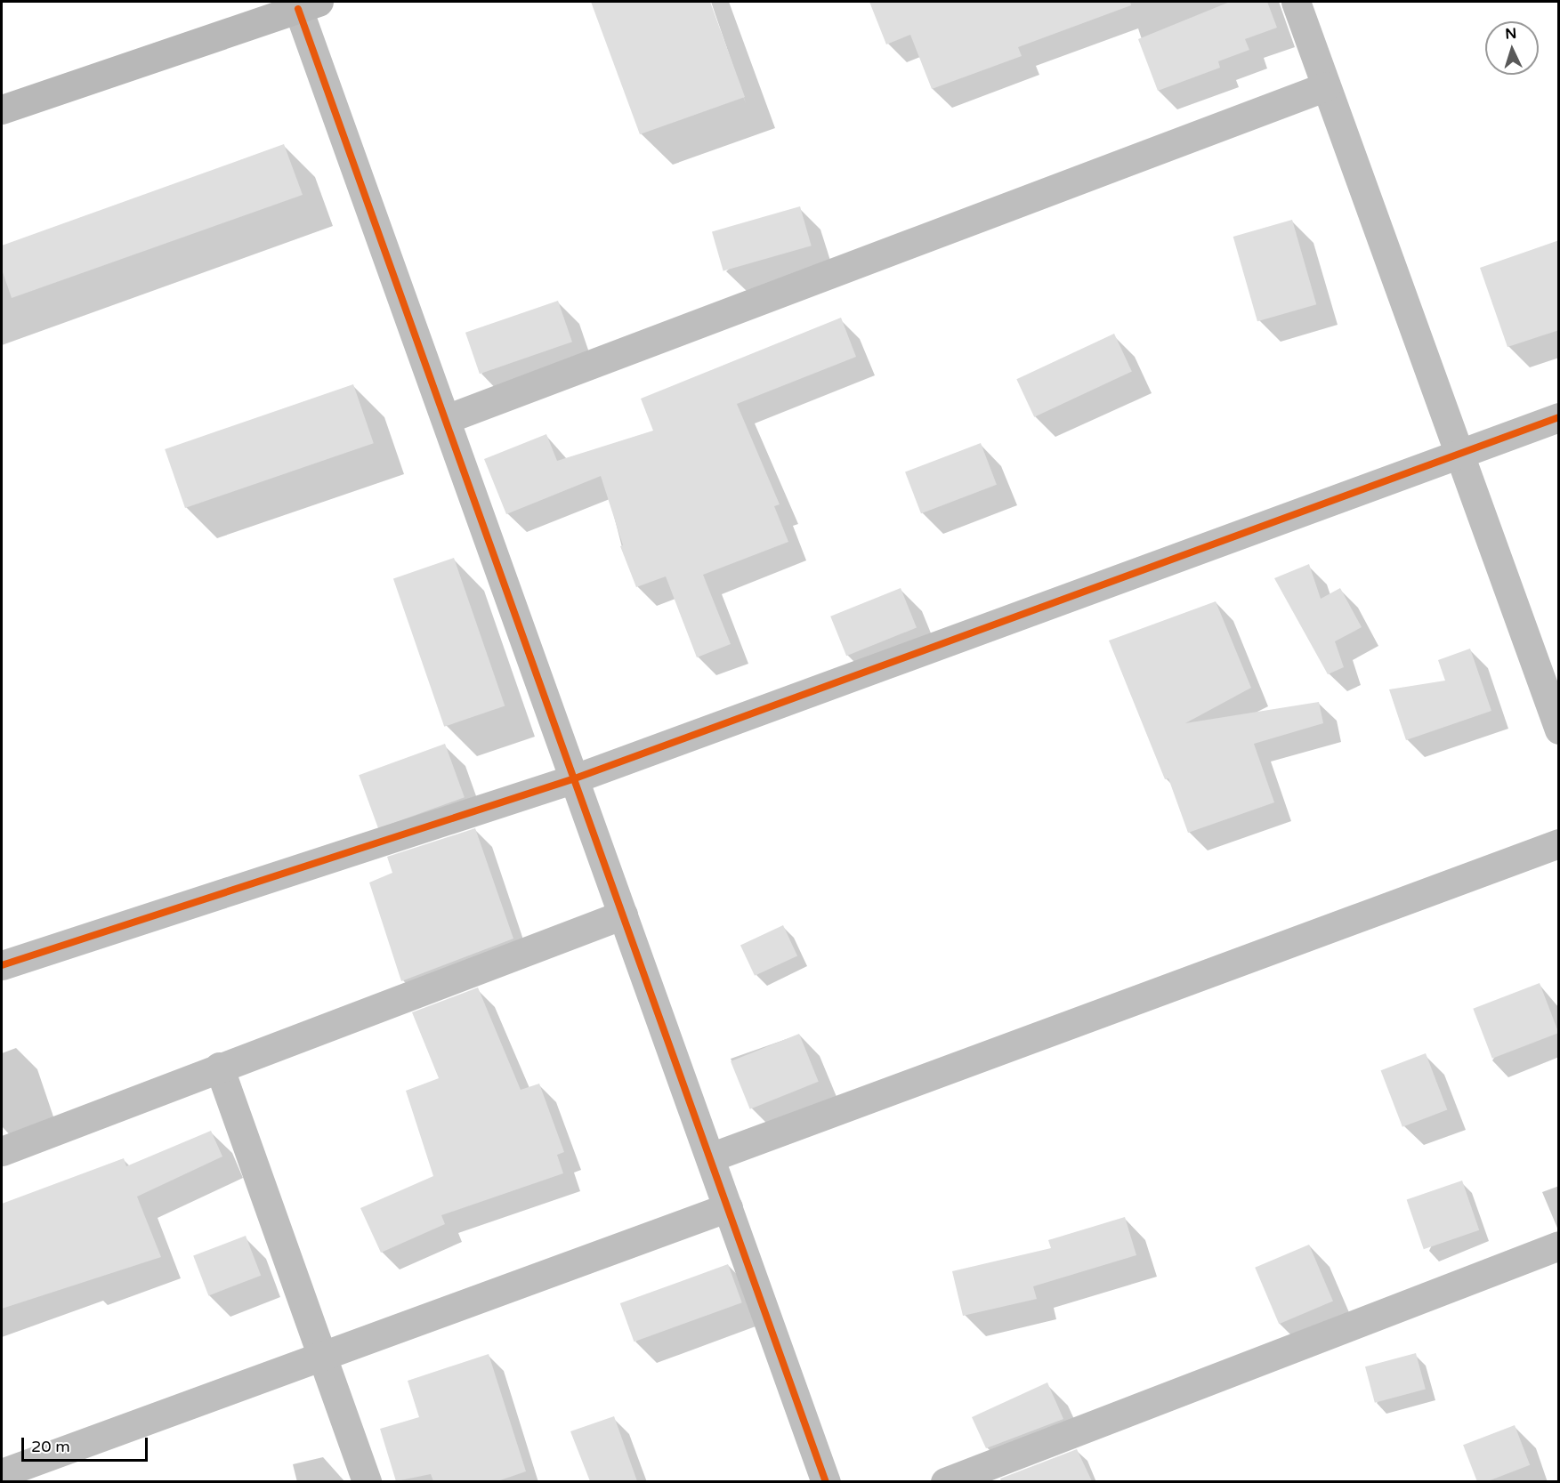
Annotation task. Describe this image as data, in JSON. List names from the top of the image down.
{
  "scale_bar": "20 m",
  "north": "top"
}
